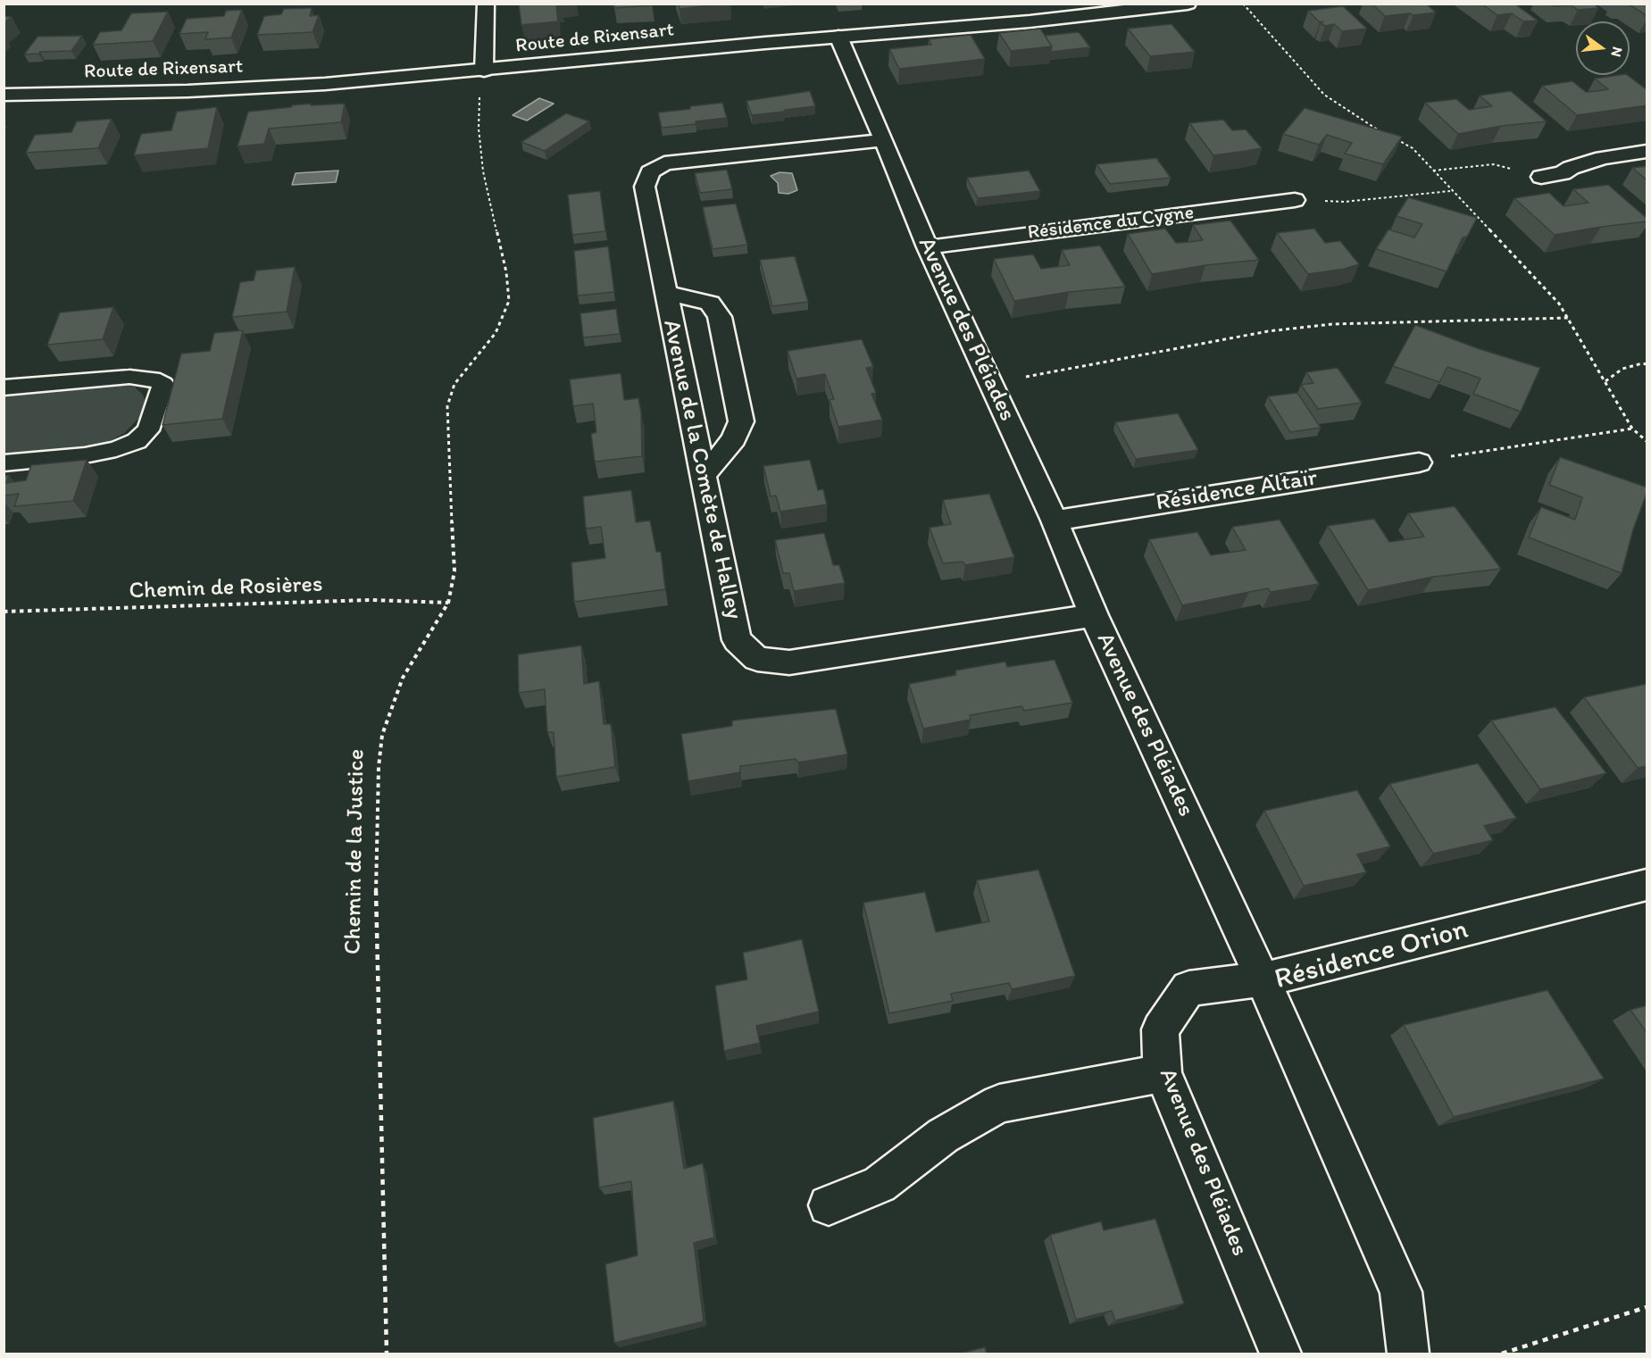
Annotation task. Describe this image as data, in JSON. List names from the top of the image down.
{
  "streets": {
    "street": [
      "Route de Rixensart",
      "Résidence du Cygne",
      "Avenue des Pléiades",
      "Avenue de la Comète de Halley",
      "Résidence Altaïr",
      "Résidence Orion"
    ],
    "path": ["Chemin de Rosières", "Chemin de la Justice"]
  },
  "crossings": [
    ["Route de Rixensart", "Avenue des Pléiades"],
    ["Route de Rixensart", "Chemin de la Justice"],
    ["Résidence du Cygne", "Avenue des Pléiades"],
    ["Avenue des Pléiades", "Avenue de la Comète de Halley"],
    ["Avenue des Pléiades", "Résidence Altaïr"],
    ["Avenue des Pléiades", "Résidence Orion"],
    ["Chemin de Rosières", "Chemin de la Justice"]
  ],
  "north": "right"
}
